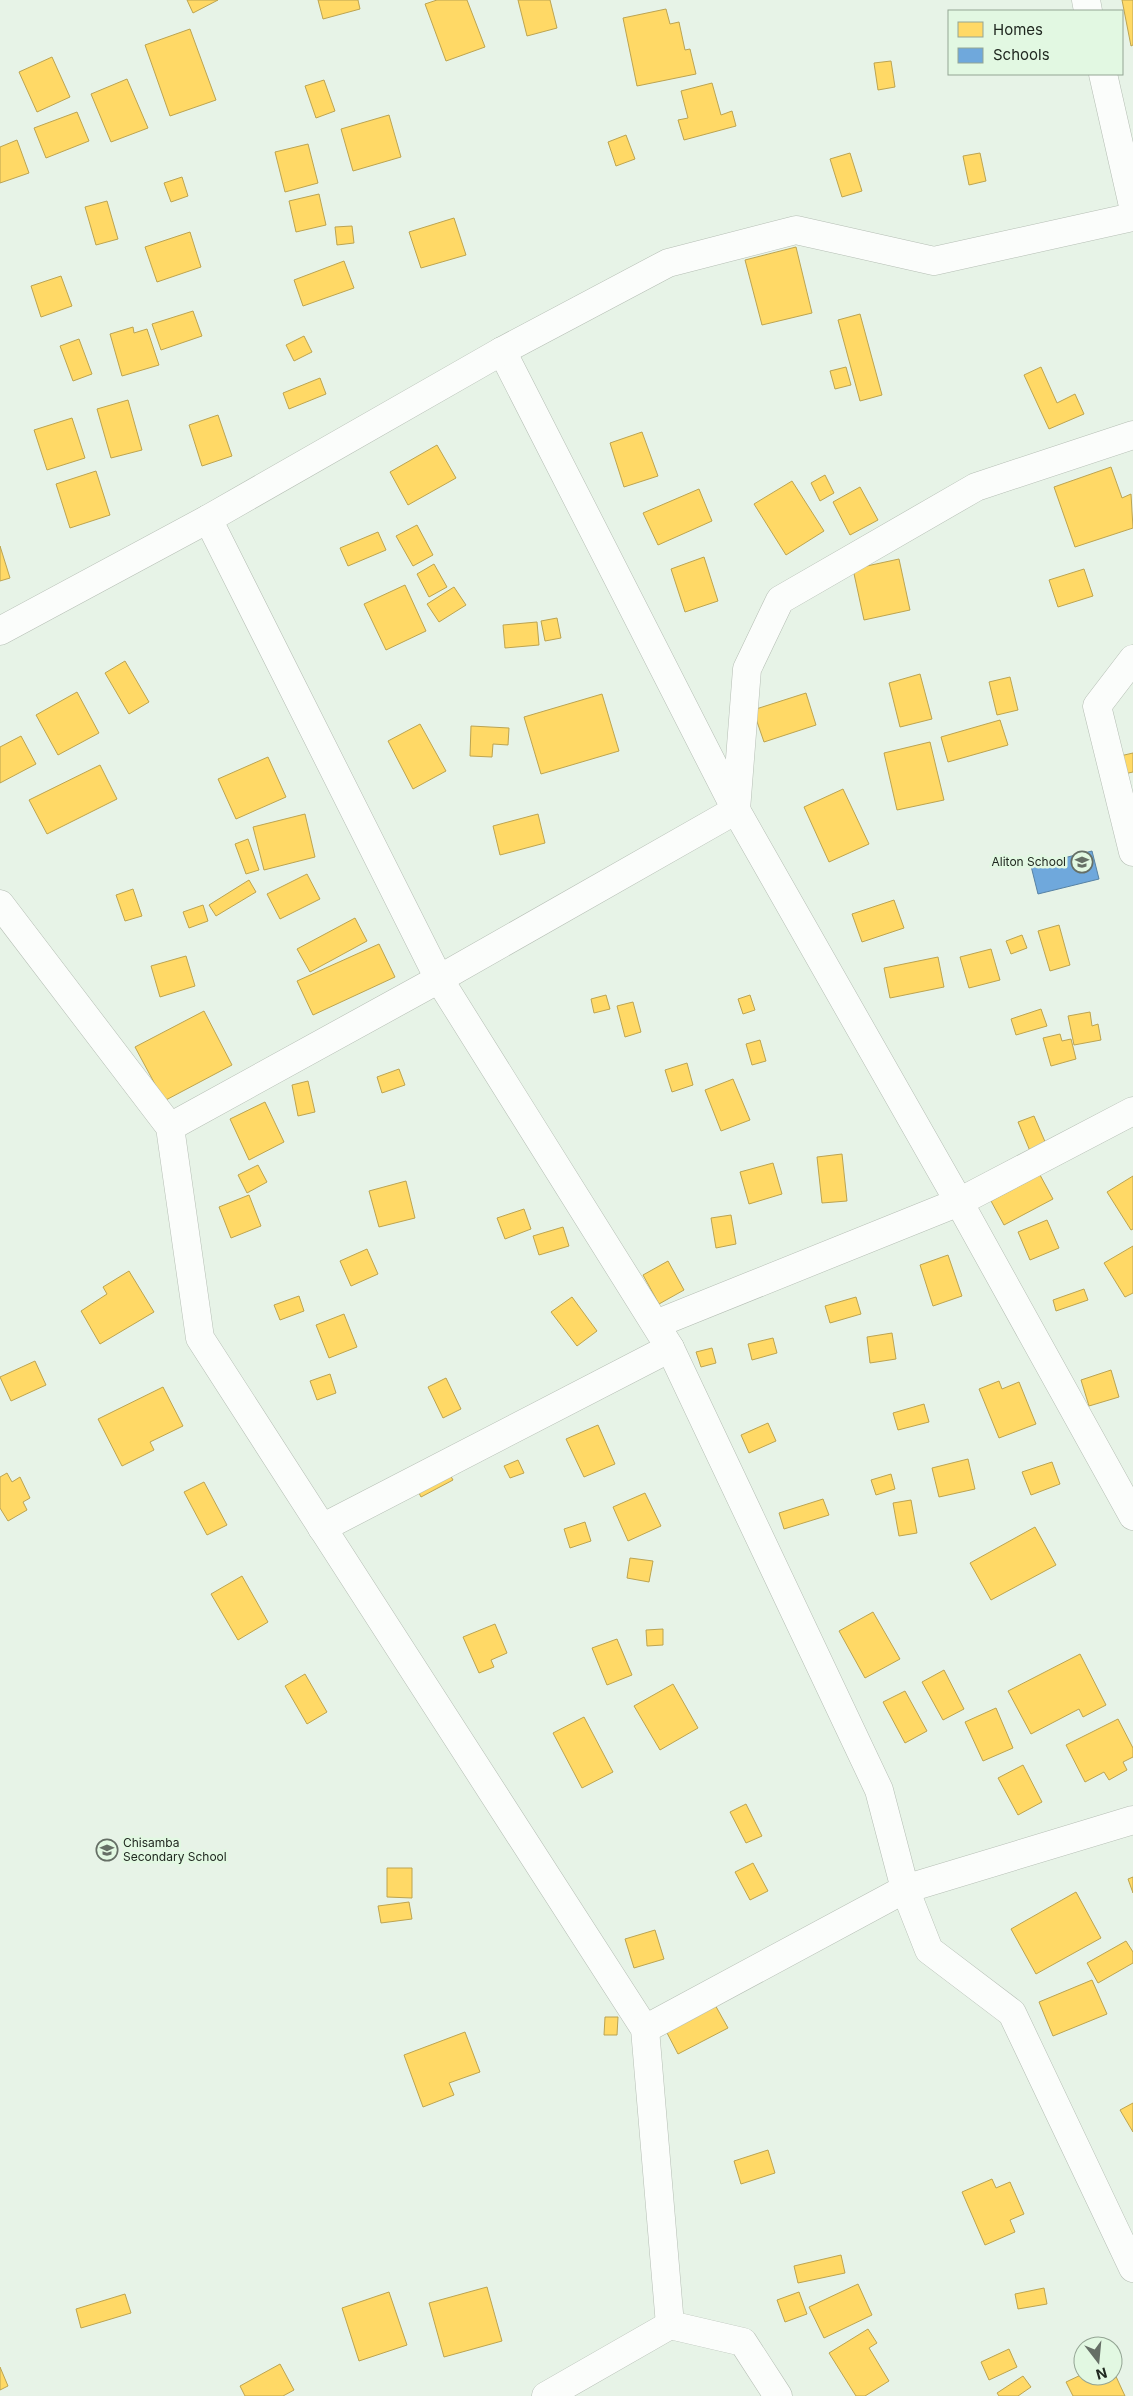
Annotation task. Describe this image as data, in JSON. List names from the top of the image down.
{
  "places": {
    "school or university": ["Aliton School", "Chisamba Secondary School"]
  },
  "legend": ["Homes", "Schools"],
  "north": "bottom"
}
